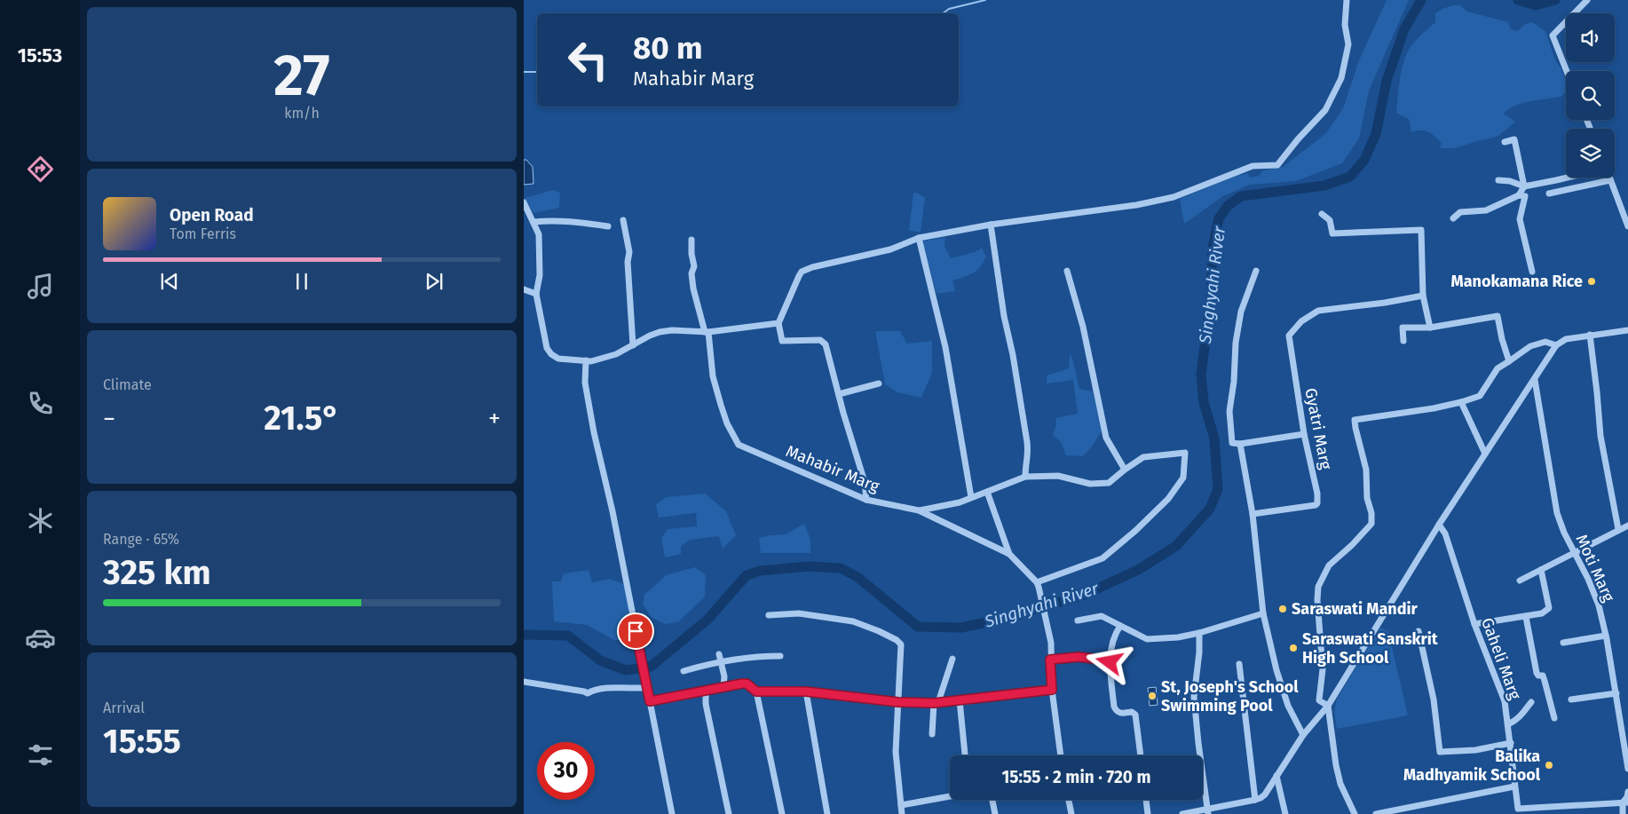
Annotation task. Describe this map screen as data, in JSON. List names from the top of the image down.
{
  "streets": {
    "street": [
      "Gyatri Marg",
      "Mahabir Marg",
      "Moti Marg",
      "Gaheli Marg"
    ]
  },
  "water": ["Singhyahi River"],
  "places": [
    "Manokamana Rice",
    "Saraswati Mandir",
    "Saraswati Sanskrit High School",
    "St, Joseph's School Swimming Pool",
    "Balika Madhyamik School"
  ],
  "page": {
    "tabs": "15:53",
    "tile": [
      ["27", "km/h"],
      "Climate",
      ["Range · 65%", "325 km"],
      ["Arrival", "15:55"]
    ],
    "turn": ["80 m", "Mahabir Marg"],
    "song": ["Open Road", "Tom Ferris"],
    "heat": ["−", "21.5°", "+"],
    "limit": "30",
    "trip": "15:55 · 2 min · 720 m"
  }
}
